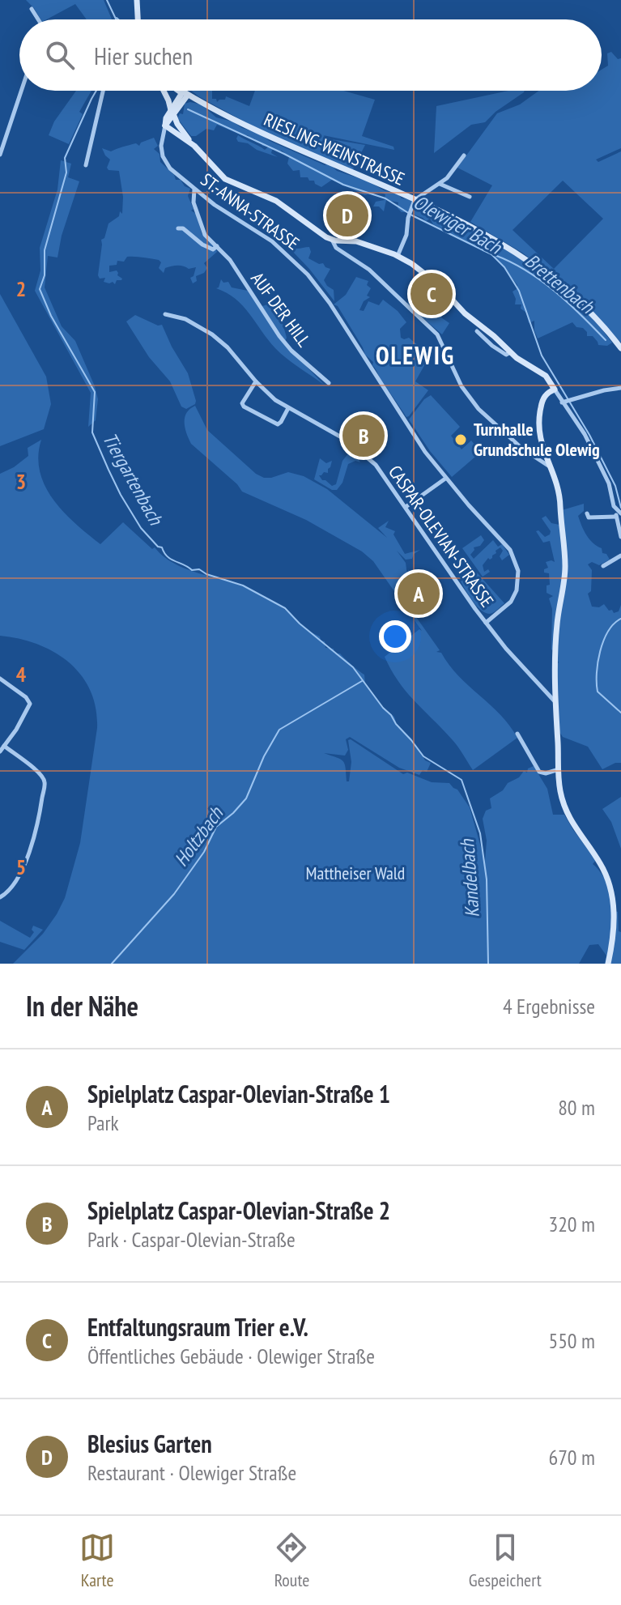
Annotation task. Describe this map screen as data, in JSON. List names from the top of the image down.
{
  "streets": {
    "street": [
      "RIESLING-WEINSTRASSE",
      "ST.-ANNA-STRASSE",
      "AUF DER HILL",
      "CASPAR-OLEVIAN-STRASSE"
    ]
  },
  "crossings": [
    ["ST.-ANNA-STRASSE", "AUF DER HILL"],
    ["ST.-ANNA-STRASSE", "CASPAR-OLEVIAN-STRASSE"]
  ],
  "districts": ["OLEWIG"],
  "water": [
    "Olewiger Bach",
    "Brettenbach",
    "Tiergartenbach",
    "Holtzbach",
    "Kandelbach"
  ],
  "parks": ["Mattheiser Wald"],
  "places": ["Turnhalle Grundschule Olewig"],
  "page": {
    "search": "Hier suchen",
    "pins": [
      "D",
      "C",
      "B",
      "A"
    ],
    "heading": ["In der Nähe", "4 Ergebnisse"],
    "list": [
      {
        "mark": "A",
        "name": "Spielplatz Caspar-Olevian-Straße 1",
        "note": "Park",
        "value": "80 m"
      },
      {
        "mark": "B",
        "name": "Spielplatz Caspar-Olevian-Straße 2",
        "note": "Park · Caspar-Olevian-Straße",
        "value": "320 m"
      },
      {
        "mark": "C",
        "name": "Entfaltungsraum Trier e.V.",
        "note": "Öffentliches Gebäude · Olewiger Straße",
        "value": "550 m"
      },
      {
        "mark": "D",
        "name": "Blesius Garten",
        "note": "Restaurant · Olewiger Straße",
        "value": "670 m"
      }
    ],
    "nav": ["Karte", "Route", "Gespeichert"]
  },
  "grid": {
    "rows": [
      "2",
      "3",
      "4",
      "5"
    ]
  }
}
